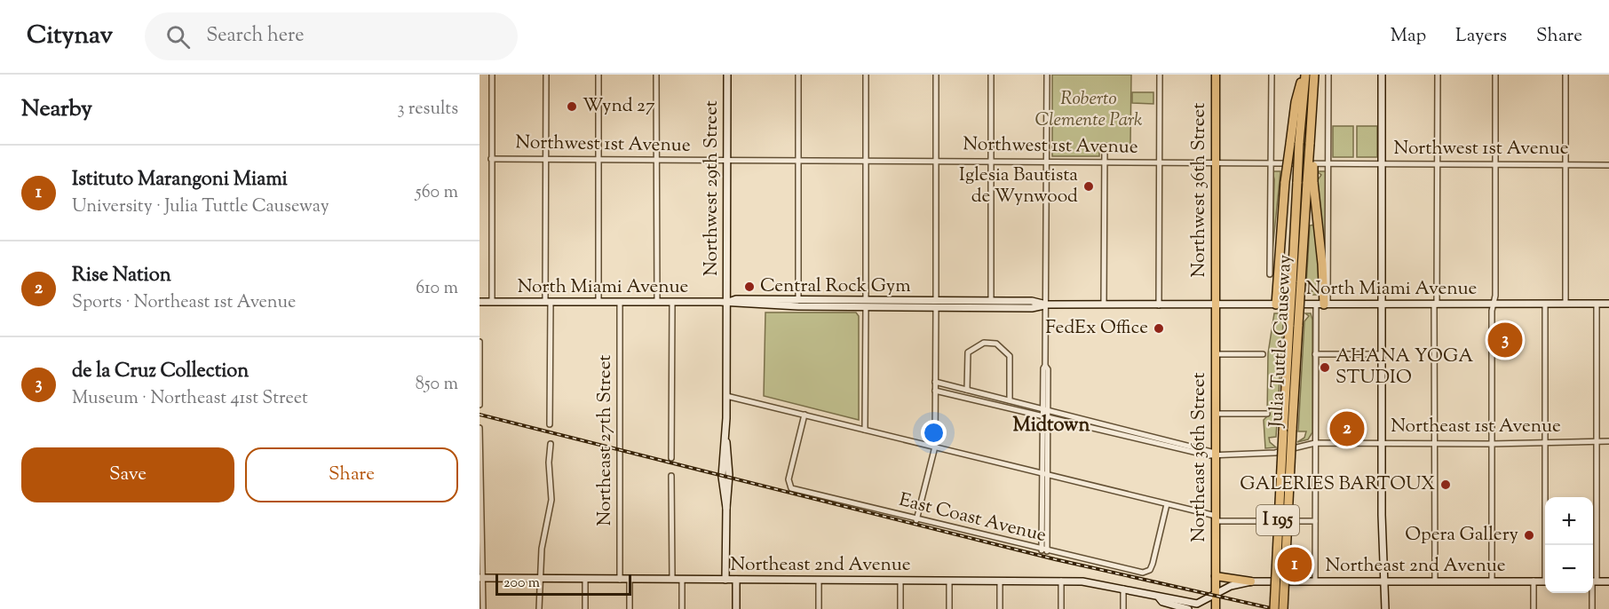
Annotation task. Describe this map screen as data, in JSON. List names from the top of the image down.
{
  "streets": {
    "highway": ["Julia Tuttle Causeway", "I 195"],
    "main road": [
      "Northwest 29th Street",
      "Northwest 36th Street",
      "North Miami Avenue",
      "Northeast 36th Street",
      "Northeast 2nd Avenue"
    ],
    "street": [
      "Northwest 1st Avenue",
      "Northeast 1st Avenue",
      "Northeast 27th Street",
      "East Coast Avenue"
    ]
  },
  "crossings": [
    ["Northwest 1st Avenue", "Northwest 29th Street"],
    ["Northwest 1st Avenue", "Northwest 36th Street"],
    ["Northwest 29th Street", "North Miami Avenue"],
    ["Northwest 29th Street", "Northeast 2nd Avenue"],
    ["Northwest 36th Street", "North Miami Avenue"],
    ["Northwest 36th Street", "Northeast 36th Street"],
    ["North Miami Avenue", "Northeast 27th Street"],
    ["North Miami Avenue", "Northeast 36th Street"],
    ["Northeast 1st Avenue", "Northeast 36th Street"],
    ["Northeast 27th Street", "Northeast 2nd Avenue"],
    ["Northeast 36th Street", "Northeast 2nd Avenue"]
  ],
  "districts": ["Midtown"],
  "parks": ["Roberto Clemente Park"],
  "places": [
    "Wynd 27",
    "Iglesia Bautista de Wynwood",
    "Central Rock Gym",
    "FedEx Office",
    "AHANA YOGA STUDIO",
    "GALERIES BARTOUX",
    "Opera Gallery"
  ],
  "scale_bar": "200 m",
  "page": {
    "header": "Citynav",
    "search": "Search here",
    "nav": ["Map", "Layers", "Share"],
    "heading": ["Nearby", "3 results"],
    "list": [
      {
        "mark": "1",
        "name": "Istituto Marangoni Miami",
        "note": "University · Julia Tuttle Causeway",
        "value": "560 m"
      },
      {
        "mark": "2",
        "name": "Rise Nation",
        "note": "Sports · Northeast 1st Avenue",
        "value": "610 m"
      },
      {
        "mark": "3",
        "name": "de la Cruz Collection",
        "note": "Museum · Northeast 41st Street",
        "value": "850 m"
      }
    ],
    "pins": ["3", "2", "1"],
    "buttons": ["Save", "Share"],
    "map_buttons": ["+", "−"],
    "scale": "200 m"
  }
}
